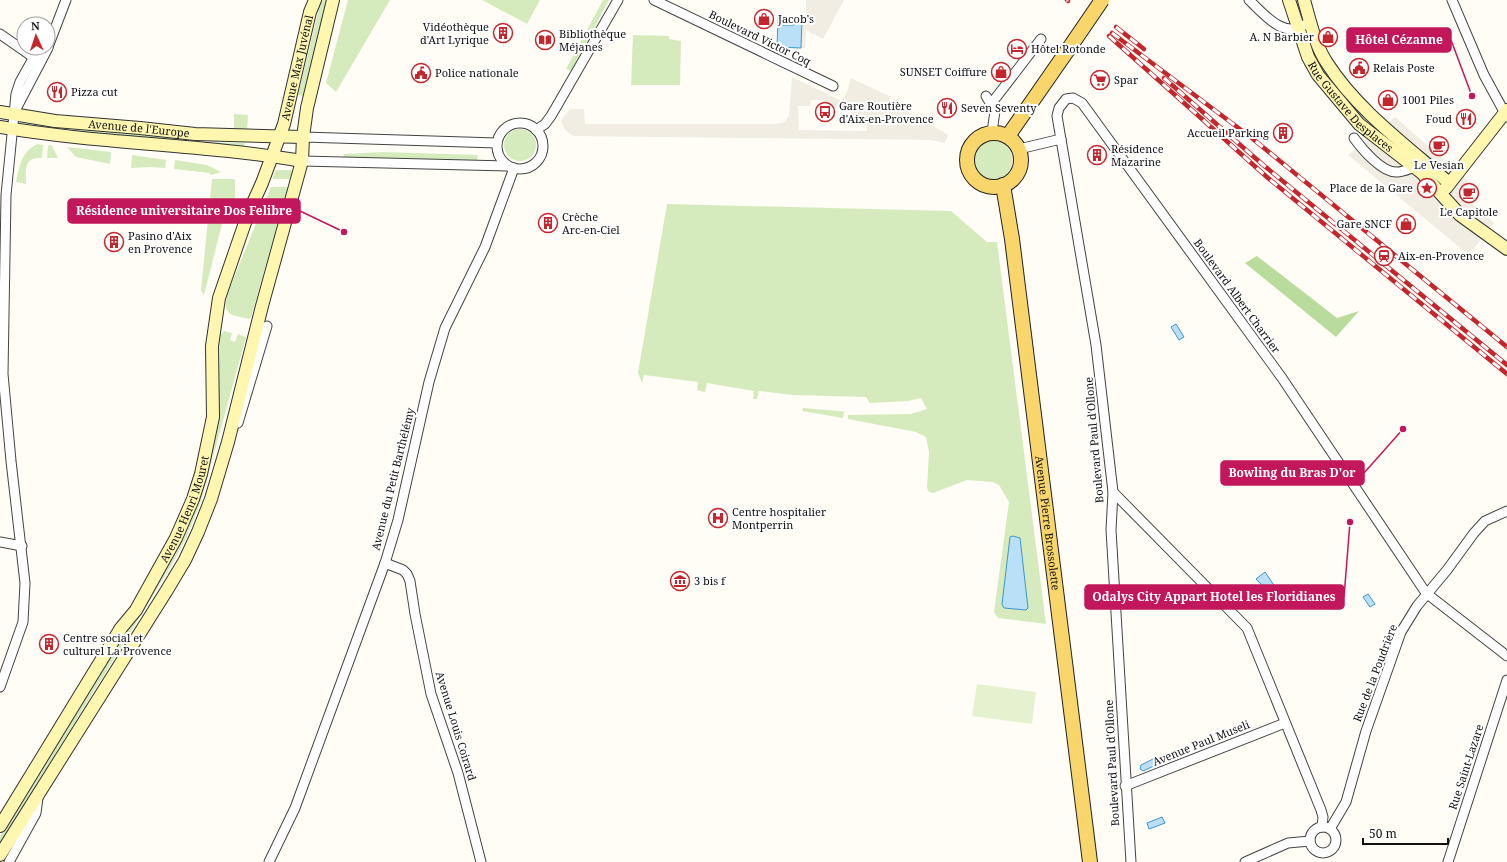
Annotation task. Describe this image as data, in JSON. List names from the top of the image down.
{
  "streets": {
    "main road": [
      "Avenue Max Juvénal",
      "Rue Gustave Desplaces",
      "Avenue de l'Europe",
      "Avenue Henri Mouret",
      "Avenue Pierre Brossolette"
    ],
    "street": [
      "Boulevard Victor Coq",
      "Boulevard Albert Charrier",
      "Boulevard Paul d'Ollone",
      "Avenue du Petit Barthélémy",
      "Rue de la Poudrière",
      "Avenue Louis Coirard",
      "Avenue Paul Museli",
      "Rue Saint-Lazare"
    ]
  },
  "crossings": [
    ["Avenue Max Juvénal", "Avenue de l'Europe"],
    ["Avenue Max Juvénal", "Avenue Henri Mouret"],
    ["Avenue de l'Europe", "Avenue Henri Mouret"],
    ["Boulevard Albert Charrier", "Boulevard Paul d'Ollone"],
    ["Boulevard Albert Charrier", "Rue de la Poudrière"],
    ["Boulevard Paul d'Ollone", "Avenue Paul Museli"],
    ["Avenue du Petit Barthélémy", "Avenue Louis Coirard"]
  ],
  "places": {
    "shop": [
      "Jacob's",
      "A. N Barbier",
      "SUNSET Coiffure",
      "1001 Piles",
      "Gare SNCF"
    ],
    "building": [
      "Vidéothèque d'Art Lyrique",
      "Accueil Parking",
      "Résidence Mazarine",
      "Crèche Arc-en-Ciel",
      "Pasino d'Aix en Provence",
      "Centre social et culturel La Provence"
    ],
    "library": ["Bibliothèque Méjanes"],
    "hotel": ["Hôtel Rotonde"],
    "public building": ["Relais Poste", "Police nationale"],
    "supermarket": ["Spar"],
    "restaurant": ["Pizza cut", "Seven Seventy", "Foud"],
    "other": [
      "Hôtel Cézanne",
      "Résidence universitaire Dos Felibre",
      "Bowling du Bras D'or",
      "Odalys City Appart Hotel les Floridianes"
    ],
    "bus stop": ["Gare Routière d'Aix-en-Provence"],
    "cafe": ["Le Vesian", "Le Capitole"],
    "place": ["Place de la Gare"],
    "station": ["Aix-en-Provence"],
    "hospital": ["Centre hospitalier Montperrin"],
    "museum": ["3 bis f"]
  },
  "scale_bar": "50 m",
  "north": "top"
}
